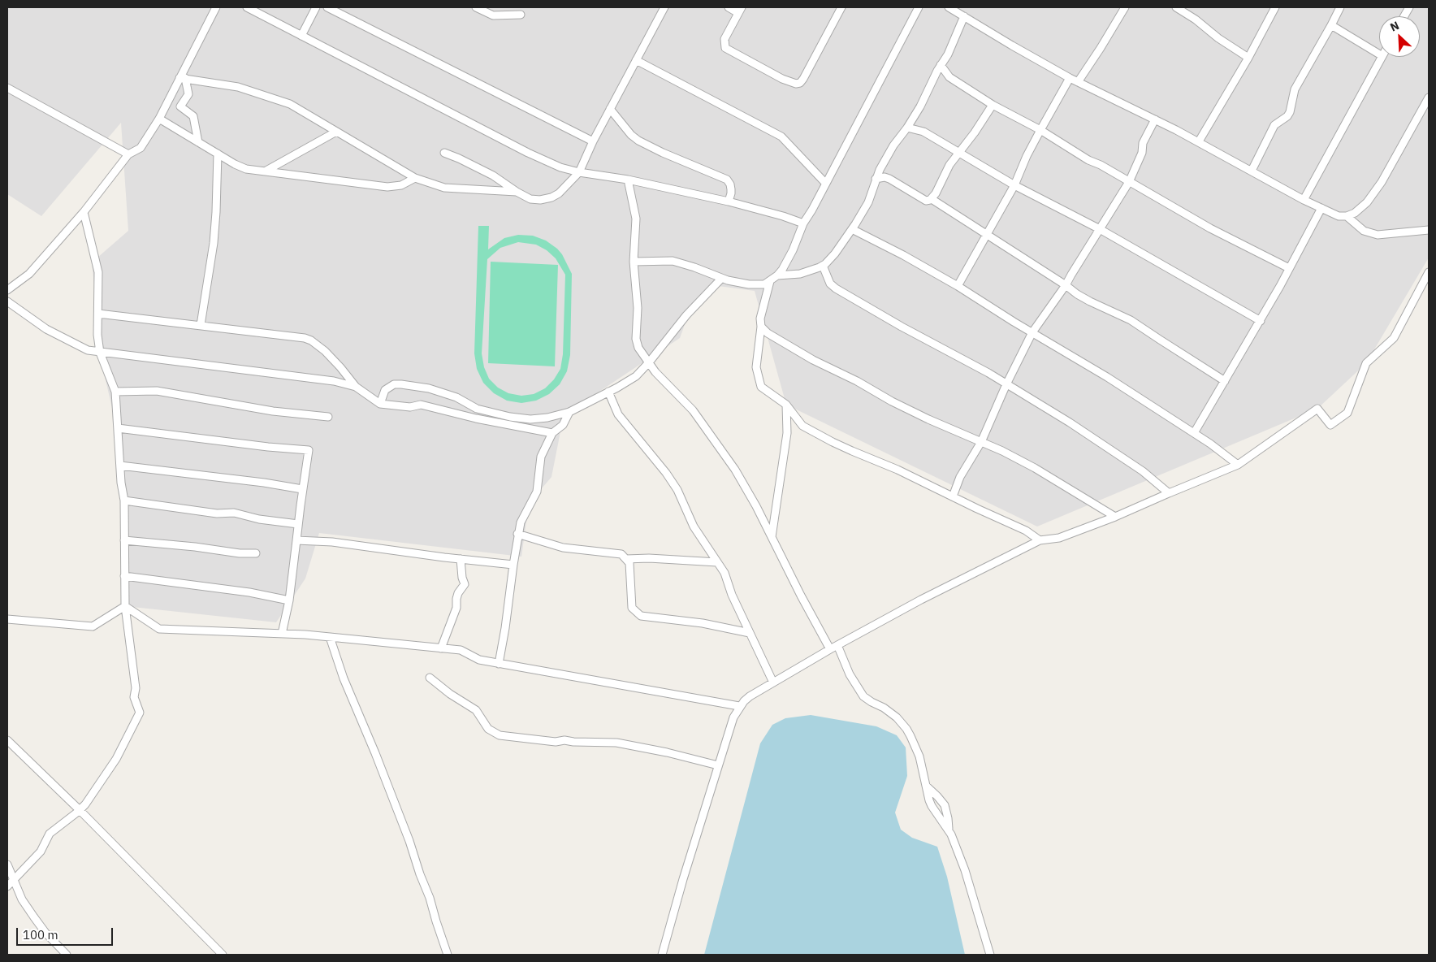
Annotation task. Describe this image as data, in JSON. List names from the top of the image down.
{
  "scale_bar": "100 m",
  "north": "top left"
}
